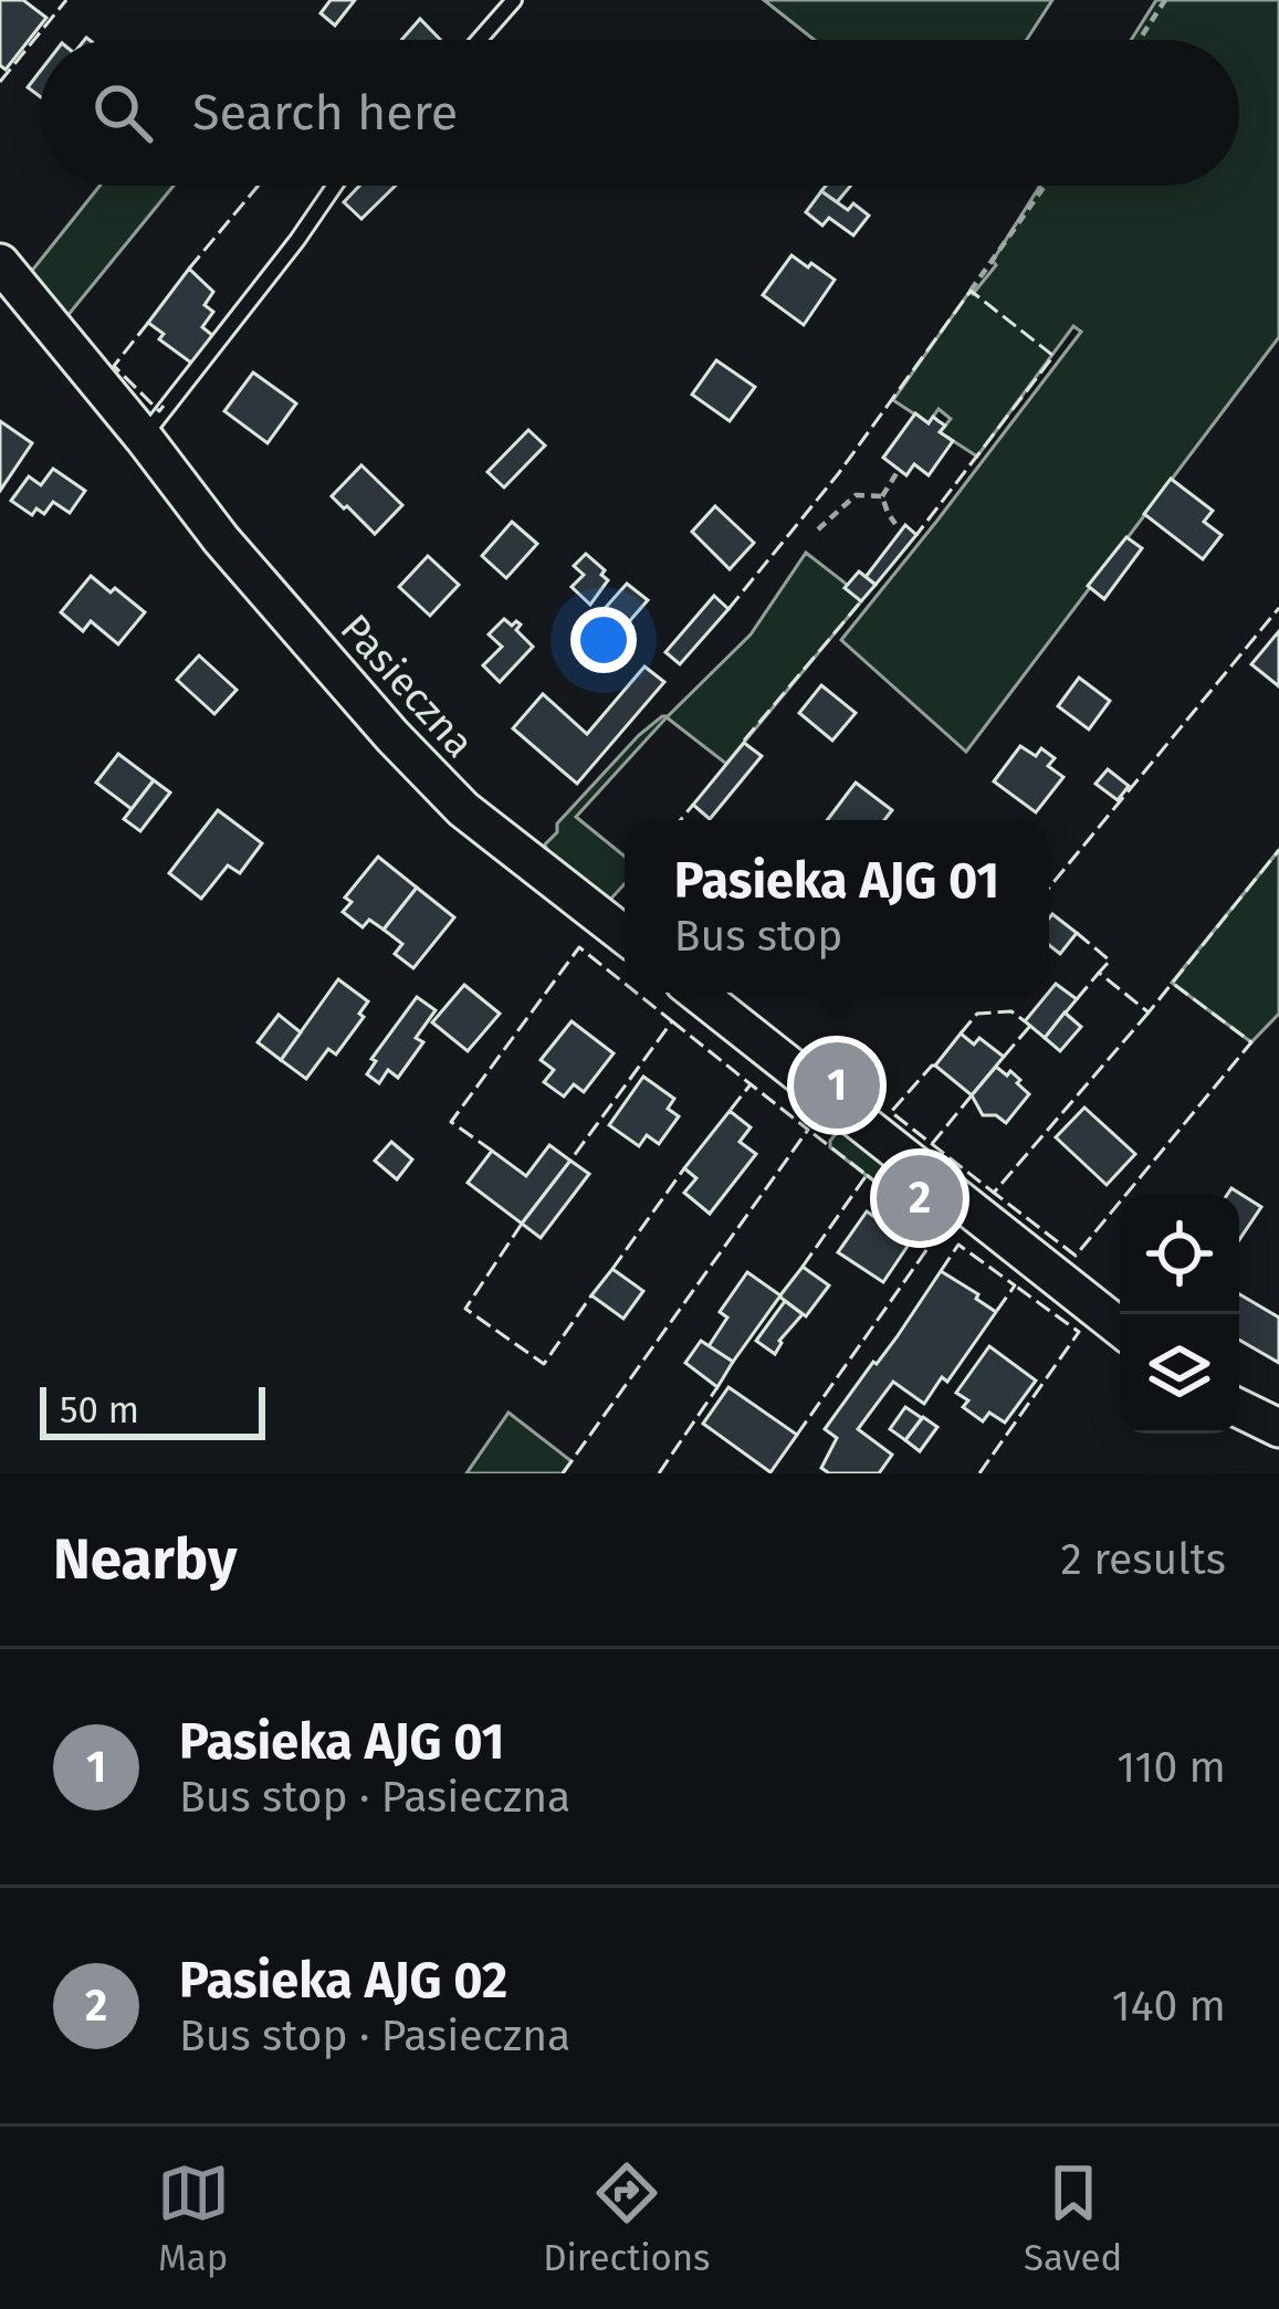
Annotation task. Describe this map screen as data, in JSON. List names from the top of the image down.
{
  "streets": {
    "street": ["Pasieczna"]
  },
  "scale_bar": "50 m",
  "page": {
    "search": "Search here",
    "popup": ["Pasieka AJG 01", "Bus stop"],
    "pins": ["1", "2"],
    "scale": "50 m",
    "heading": ["Nearby", "2 results"],
    "list": [
      {
        "mark": "1",
        "name": "Pasieka AJG 01",
        "note": "Bus stop · Pasieczna",
        "value": "110 m"
      },
      {
        "mark": "2",
        "name": "Pasieka AJG 02",
        "note": "Bus stop · Pasieczna",
        "value": "140 m"
      }
    ],
    "nav": ["Map", "Directions", "Saved"]
  }
}
